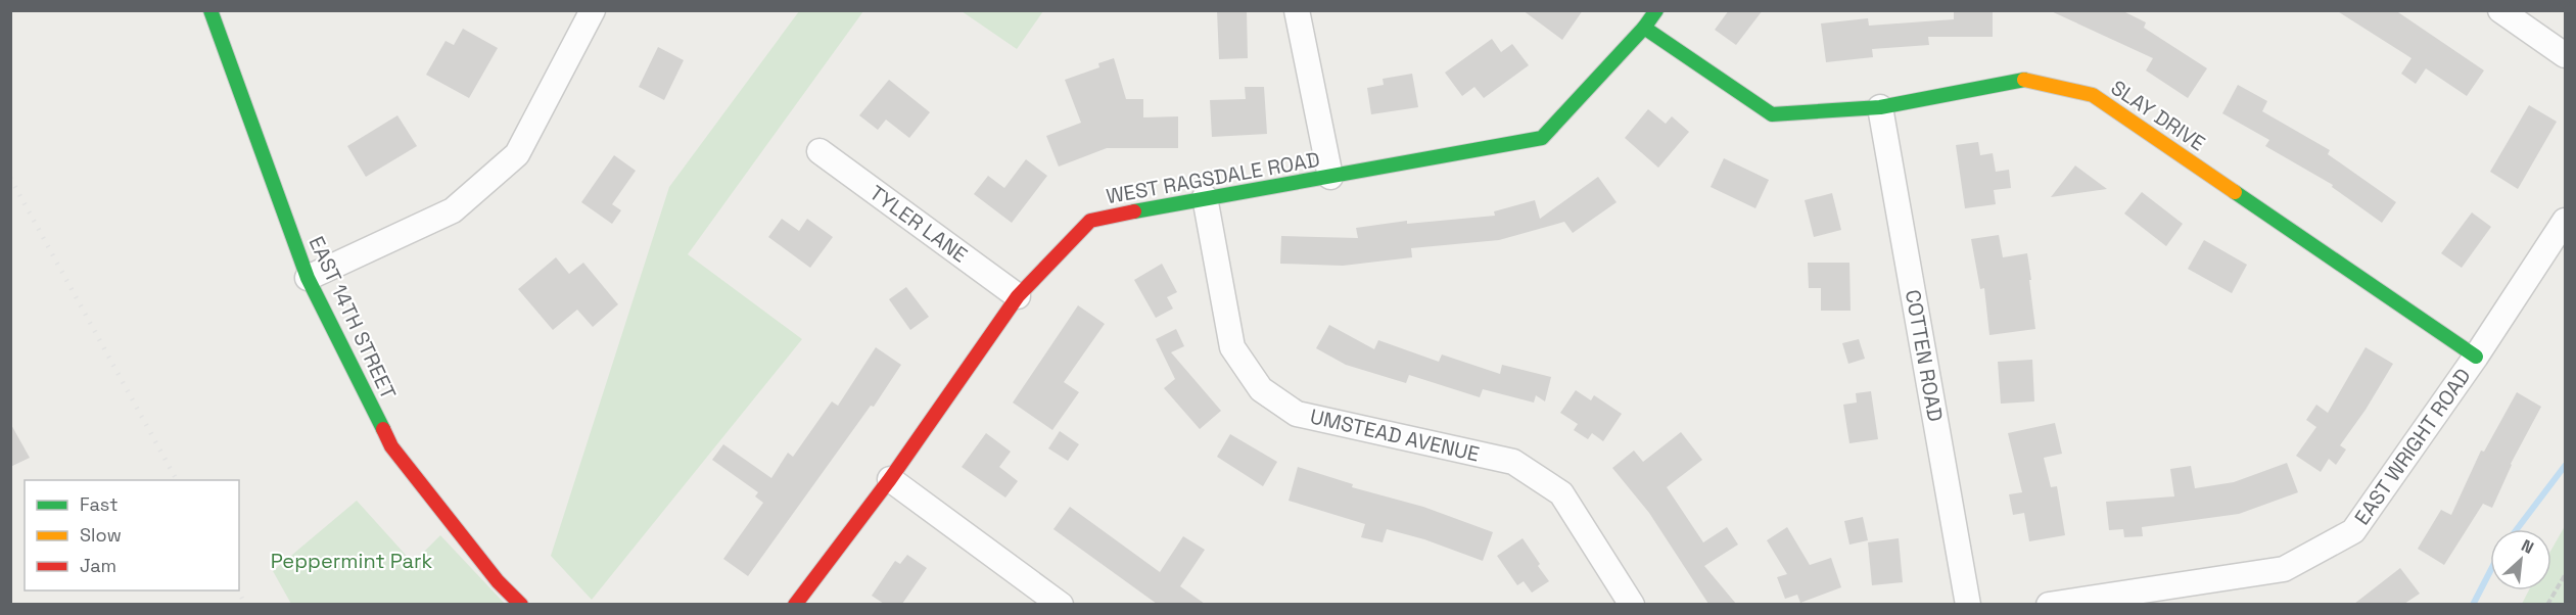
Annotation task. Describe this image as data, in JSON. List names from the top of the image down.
{
  "streets": {
    "street": [
      "SLAY DRIVE",
      "WEST RAGSDALE ROAD",
      "TYLER LANE",
      "EAST 14TH STREET",
      "COTTEN ROAD",
      "UMSTEAD AVENUE",
      "EAST WRIGHT ROAD"
    ]
  },
  "crossings": [
    ["SLAY DRIVE", "WEST RAGSDALE ROAD"],
    ["SLAY DRIVE", "COTTEN ROAD"],
    ["SLAY DRIVE", "EAST WRIGHT ROAD"],
    ["WEST RAGSDALE ROAD", "TYLER LANE"],
    ["WEST RAGSDALE ROAD", "UMSTEAD AVENUE"]
  ],
  "parks": ["Peppermint Park"],
  "legend": ["Fast", "Slow", "Jam"],
  "north": "top right"
}
